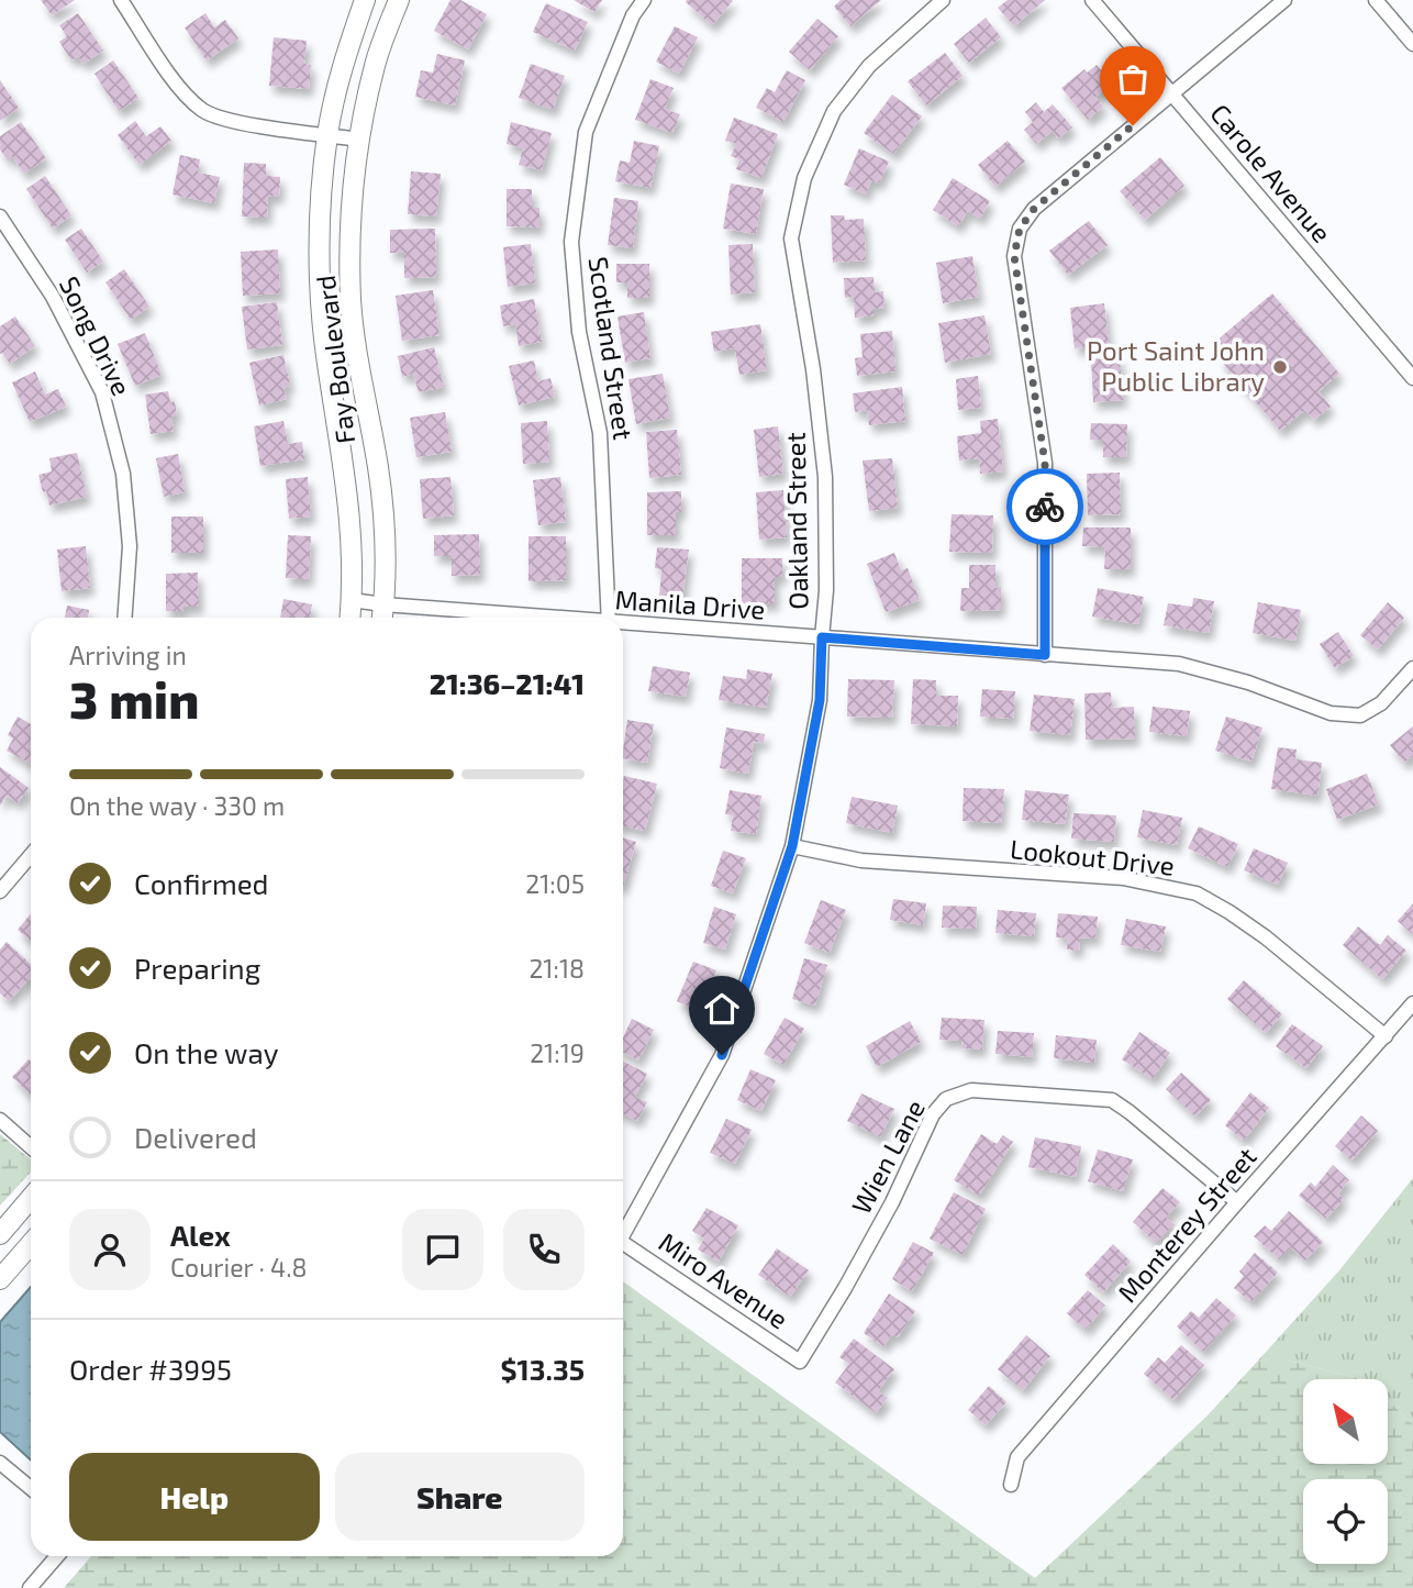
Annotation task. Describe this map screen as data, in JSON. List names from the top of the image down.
{
  "streets": {
    "main road": ["Fay Boulevard"],
    "street": [
      "Carole Avenue",
      "Song Drive",
      "Scotland Street",
      "Oakland Street",
      "Manila Drive",
      "Lookout Drive",
      "Wien Lane",
      "Monterey Street",
      "Miro Avenue"
    ]
  },
  "crossings": [
    ["Fay Boulevard", "Manila Drive"],
    ["Oakland Street", "Manila Drive"],
    ["Oakland Street", "Lookout Drive"],
    ["Lookout Drive", "Monterey Street"],
    ["Wien Lane", "Monterey Street"],
    ["Wien Lane", "Miro Avenue"]
  ],
  "places": ["Port Saint John Public Library"],
  "north": "top left",
  "page": {
    "heading": ["3 min", "Arriving in", "21:36–21:41"],
    "panel": [
      "Alex",
      "Courier · 4.8",
      "Order #3995",
      "$13.35"
    ],
    "bar": "On the way · 330 m",
    "list": [
      ["Confirmed", "21:05"],
      ["Preparing", "21:18"],
      ["On the way", "21:19"],
      "Delivered"
    ],
    "buttons": ["Help", "Share"]
  }
}
